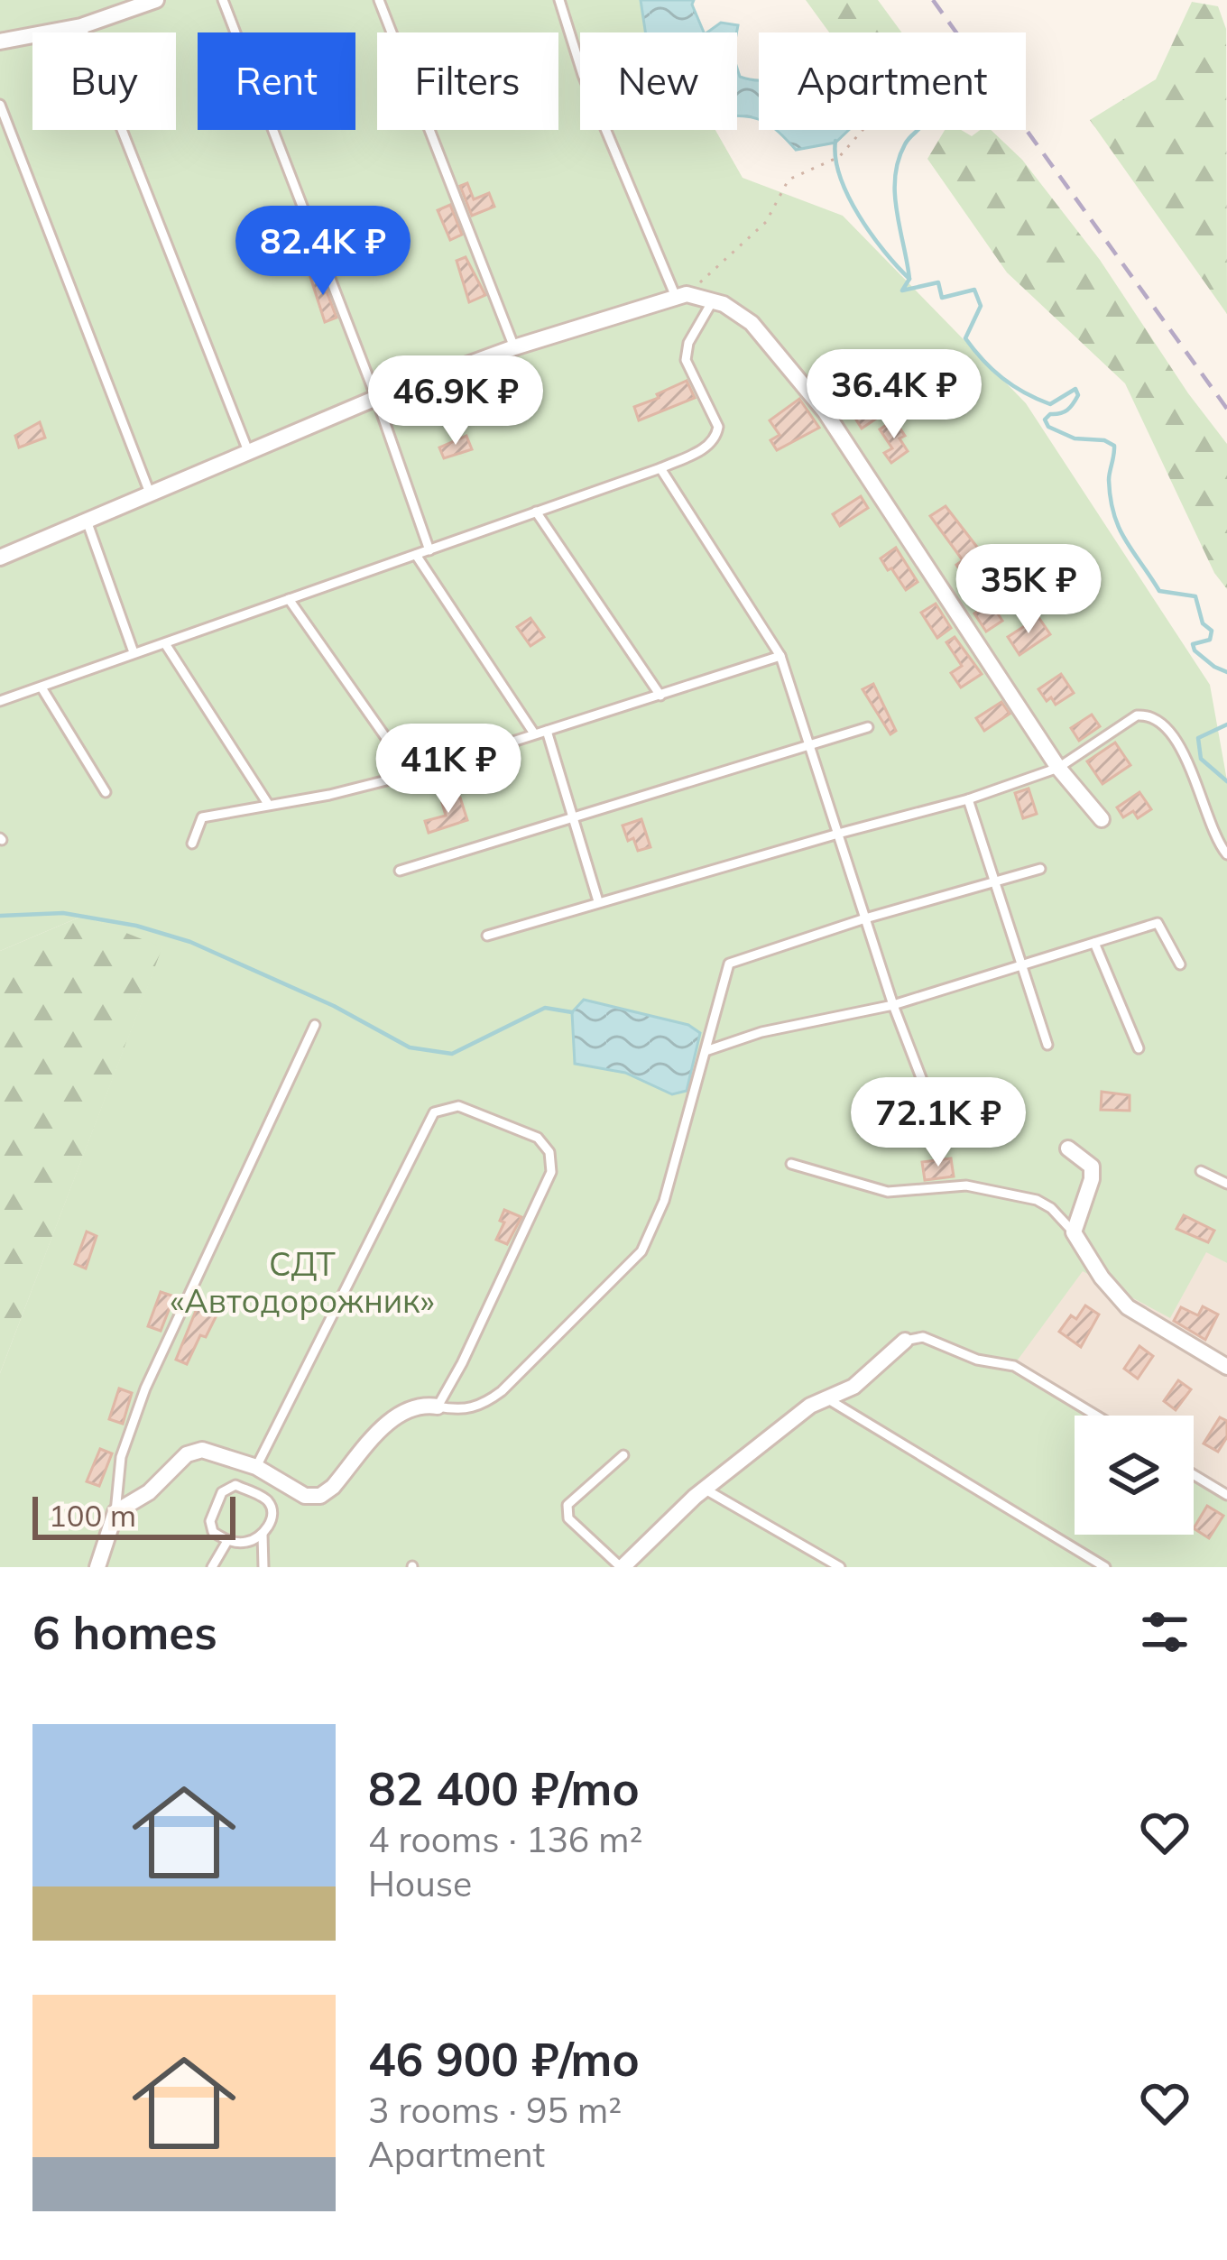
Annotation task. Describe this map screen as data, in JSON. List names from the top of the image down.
{
  "parks": ["СДТ «Автодорожник»"],
  "scale_bar": "100 m",
  "page": {
    "chip": [
      "Buy",
      "Rent",
      "Filters",
      "New",
      "Apartment"
    ],
    "price": [
      "82.4K ₽",
      "36.4K ₽",
      "46.9K ₽",
      "35K ₽",
      "41K ₽",
      "72.1K ₽"
    ],
    "scale": "100 m",
    "heading": "6 homes",
    "list": [
      {
        "name": "82 400 ₽/mo",
        "note": "4 rooms · 136 m² · House"
      },
      {
        "name": "46 900 ₽/mo",
        "note": "3 rooms · 95 m² · Apartment"
      }
    ]
  }
}
